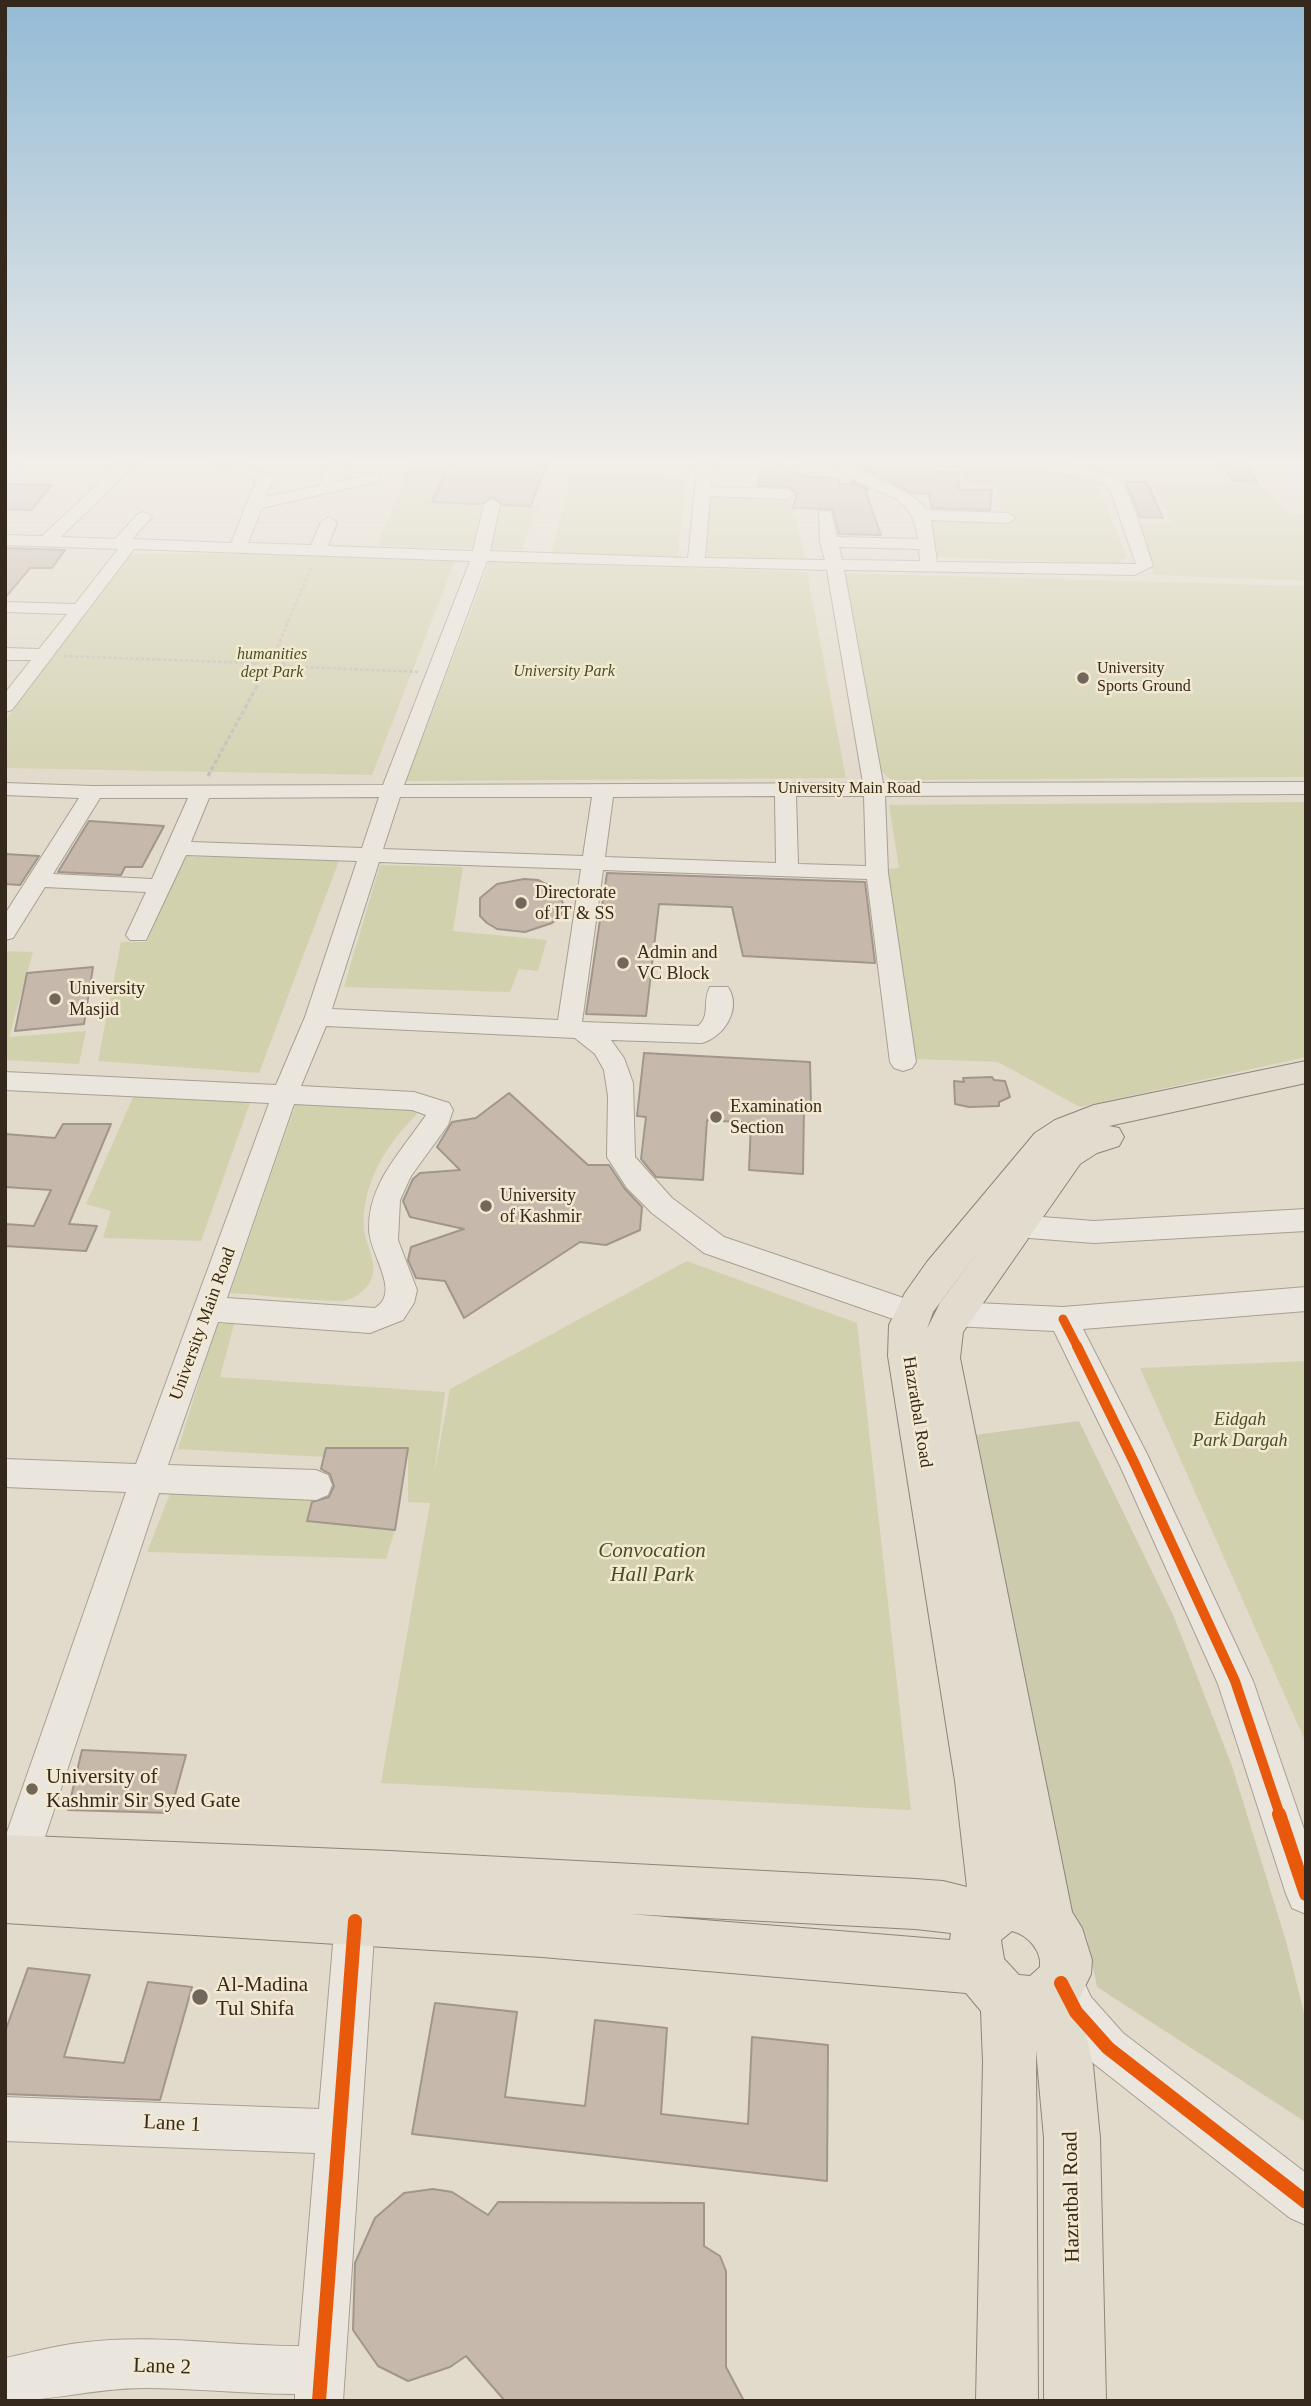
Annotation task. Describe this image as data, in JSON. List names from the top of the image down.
{
  "streets": {
    "main road": ["Hazratbal Road"],
    "street": ["University Main Road", "Lane 1", "Lane 2"]
  },
  "parks": [
    "humanities dept Park",
    "University Park",
    "Eidgah Park Dargah",
    "Convocation Hall Park"
  ],
  "places": [
    "University Sports Ground",
    "Directorate of IT & SS",
    "Admin and VC Block",
    "University Masjid",
    "Examination Section",
    "University of Kashmir",
    "University of Kashmir Sir Syed Gate",
    "Al-Madina Tul Shifa"
  ]
}
